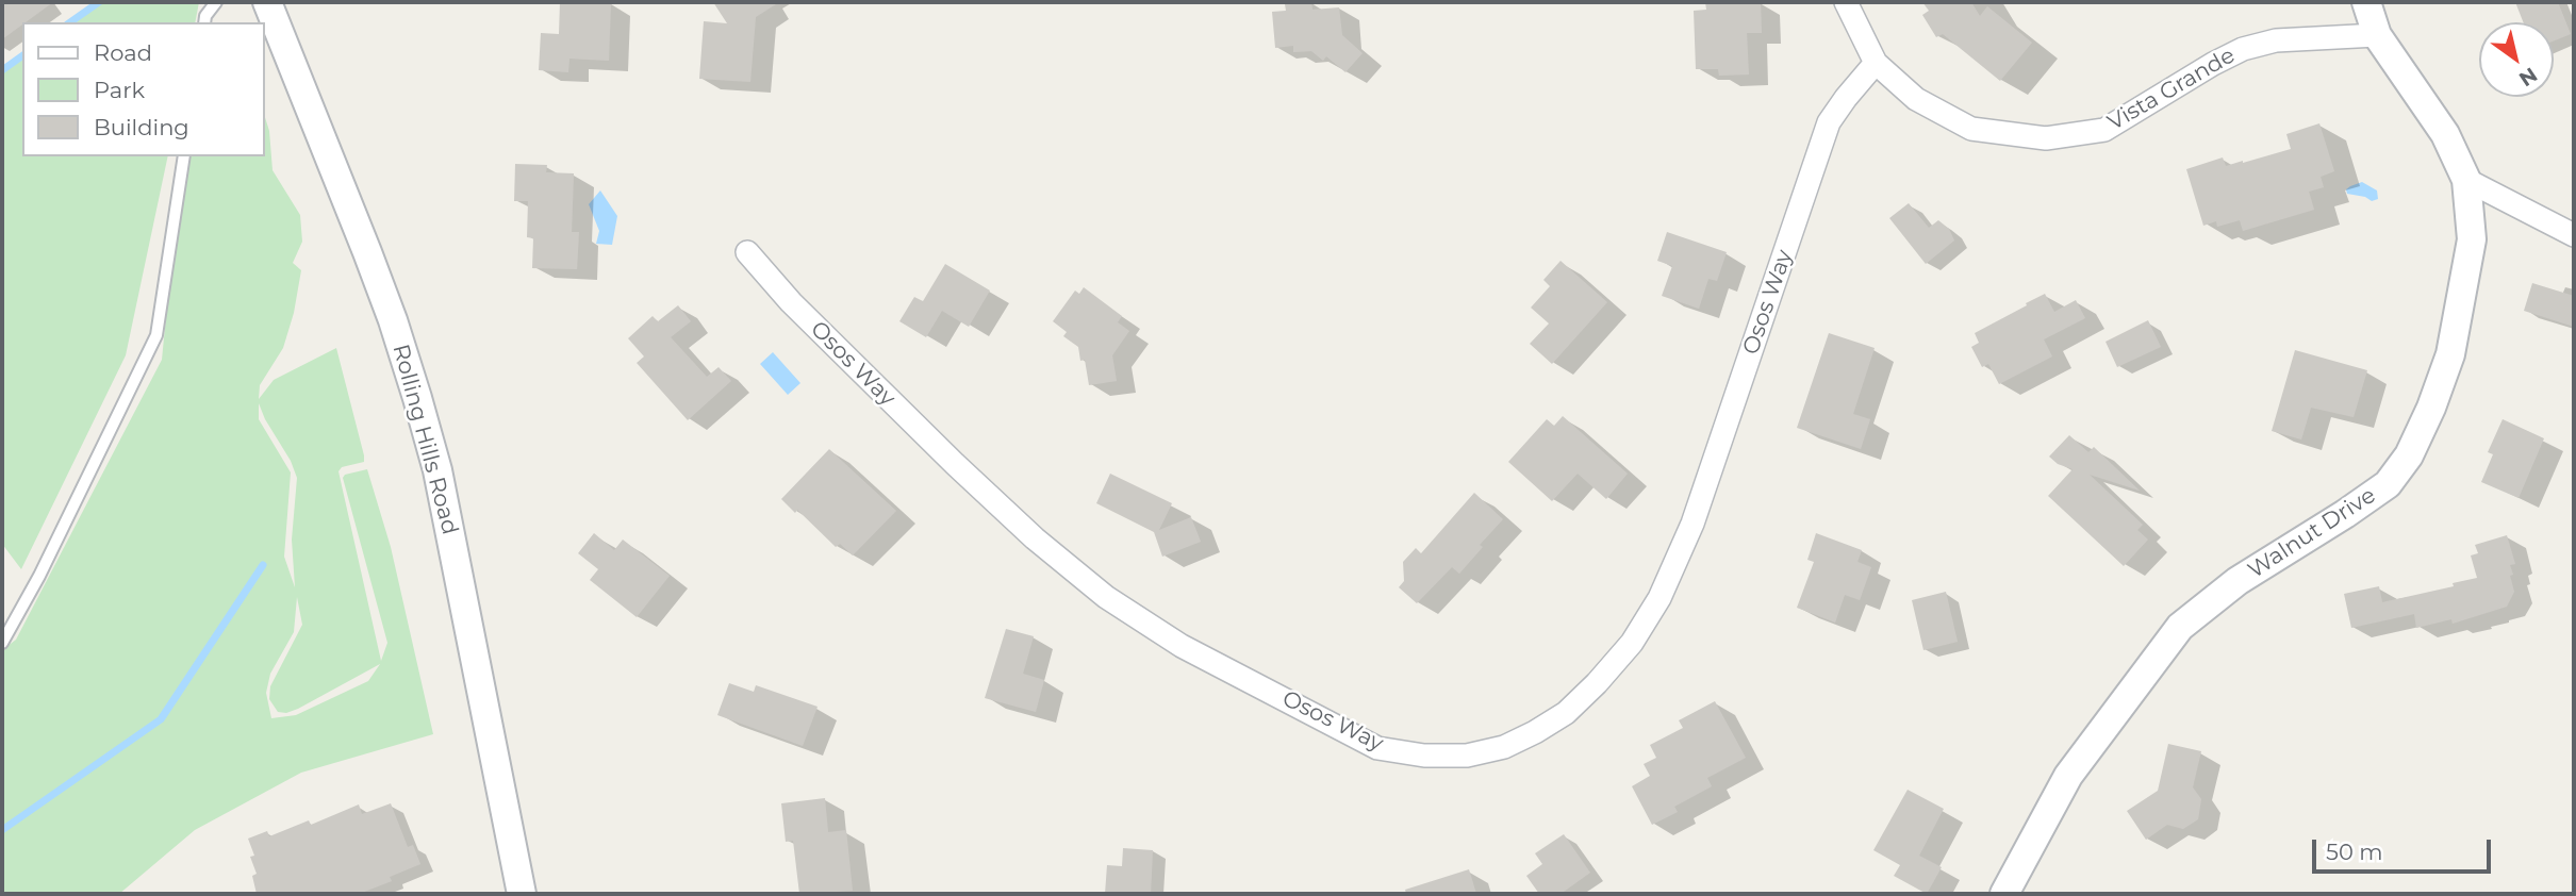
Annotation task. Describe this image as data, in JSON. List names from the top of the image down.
{
  "streets": {
    "street": [
      "Vista Grande",
      "Osos Way",
      "Rolling Hills Road",
      "Walnut Drive"
    ]
  },
  "crossings": [
    ["Vista Grande", "Osos Way"],
    ["Vista Grande", "Walnut Drive"]
  ],
  "legend": ["Road", "Park", "Building"],
  "scale_bar": "50 m",
  "north": "bottom right"
}
